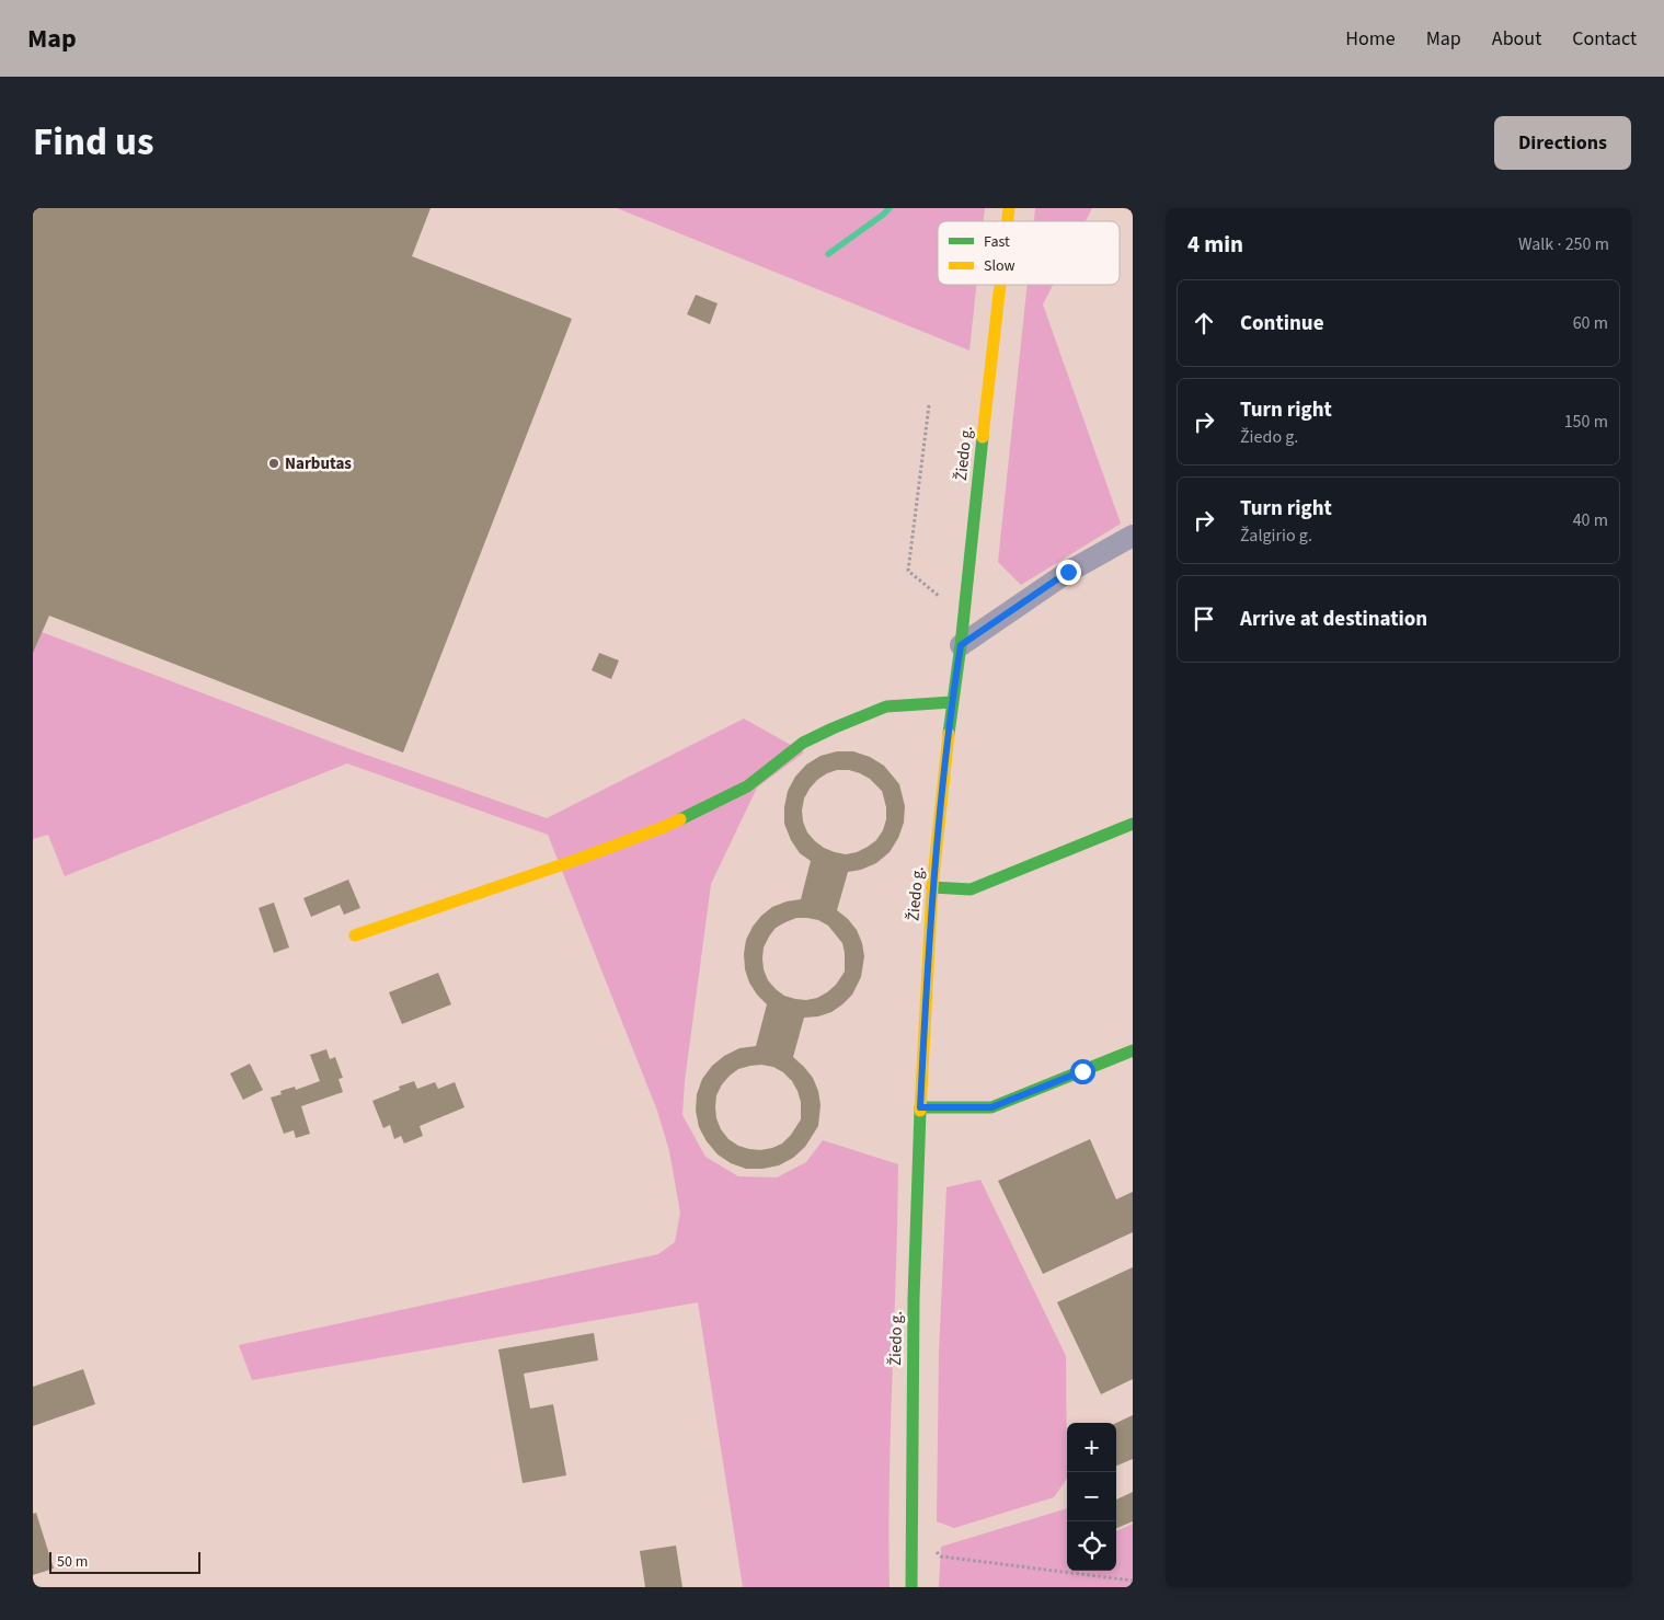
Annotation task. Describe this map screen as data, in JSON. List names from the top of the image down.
{
  "streets": {
    "street": ["Žiedo g."]
  },
  "places": ["Narbutas"],
  "legend": ["Fast", "Slow"],
  "scale_bar": "50 m",
  "page": {
    "header": "Map",
    "nav": [
      "Home",
      "Map",
      "About",
      "Contact"
    ],
    "title": "Find us",
    "buttons": "Directions",
    "heading": ["4 min", "Walk · 250 m"],
    "list": [
      ["Continue", "60 m"],
      ["Turn right", "Žiedo g.", "150 m"],
      ["Turn right", "Žalgirio g.", "40 m"],
      "Arrive at destination"
    ],
    "map_buttons": ["+", "−"],
    "scale": "50 m"
  }
}
